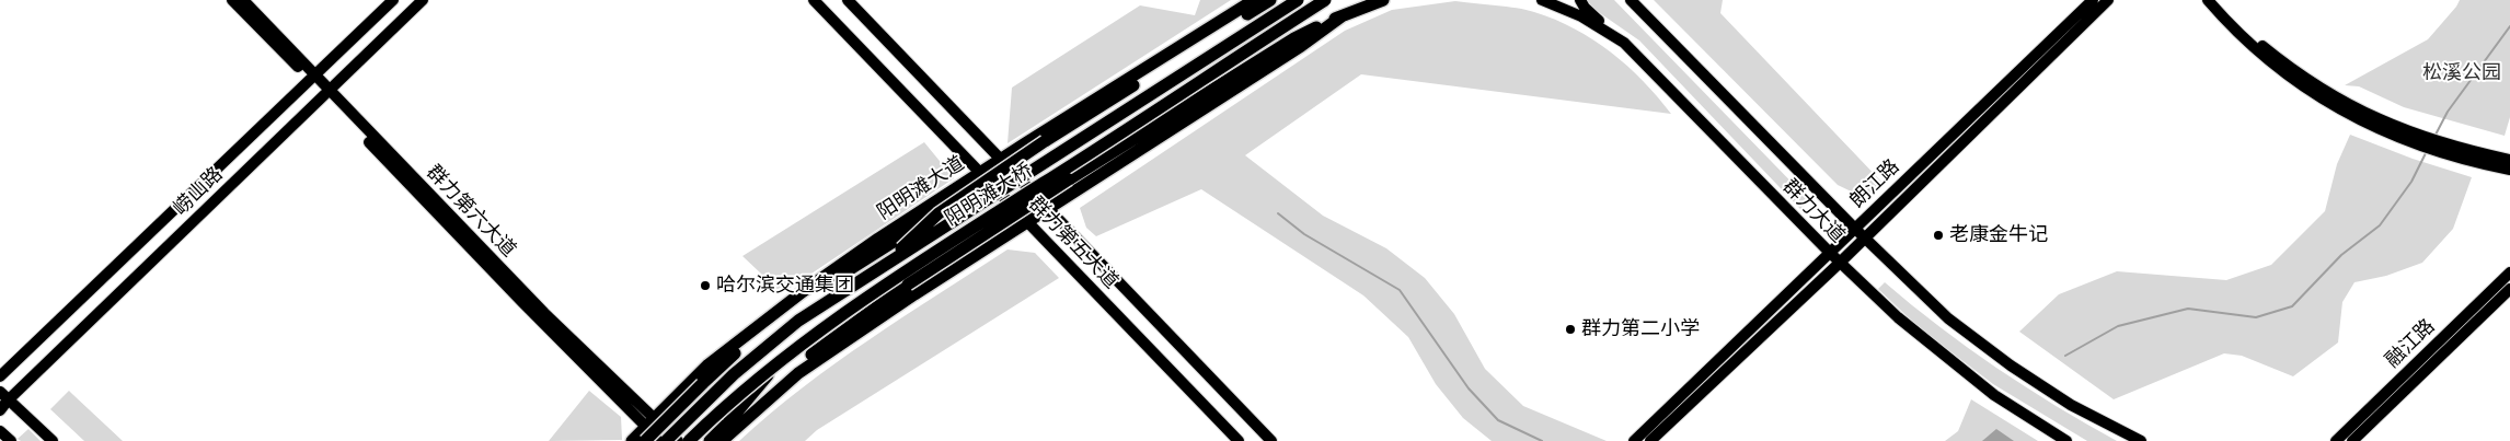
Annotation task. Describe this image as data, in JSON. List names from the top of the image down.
{
  "streets": {
    "highway": ["阳明滩大道", "阳明滩大桥"],
    "main road": [
      "朗江路",
      "崂山路",
      "群力第六大道",
      "群力大道",
      "群力第五大道",
      "融江路"
    ]
  },
  "crossings": [
    ["朗江路", "群力大道"],
    ["阳明滩大道", "群力第六大道"],
    ["阳明滩大道", "群力第五大道"],
    ["崂山路", "群力第六大道"]
  ],
  "parks": ["松溪公园"],
  "places": ["老康金牛记", "哈尔滨交通集团", "群力第二小学"]
}
